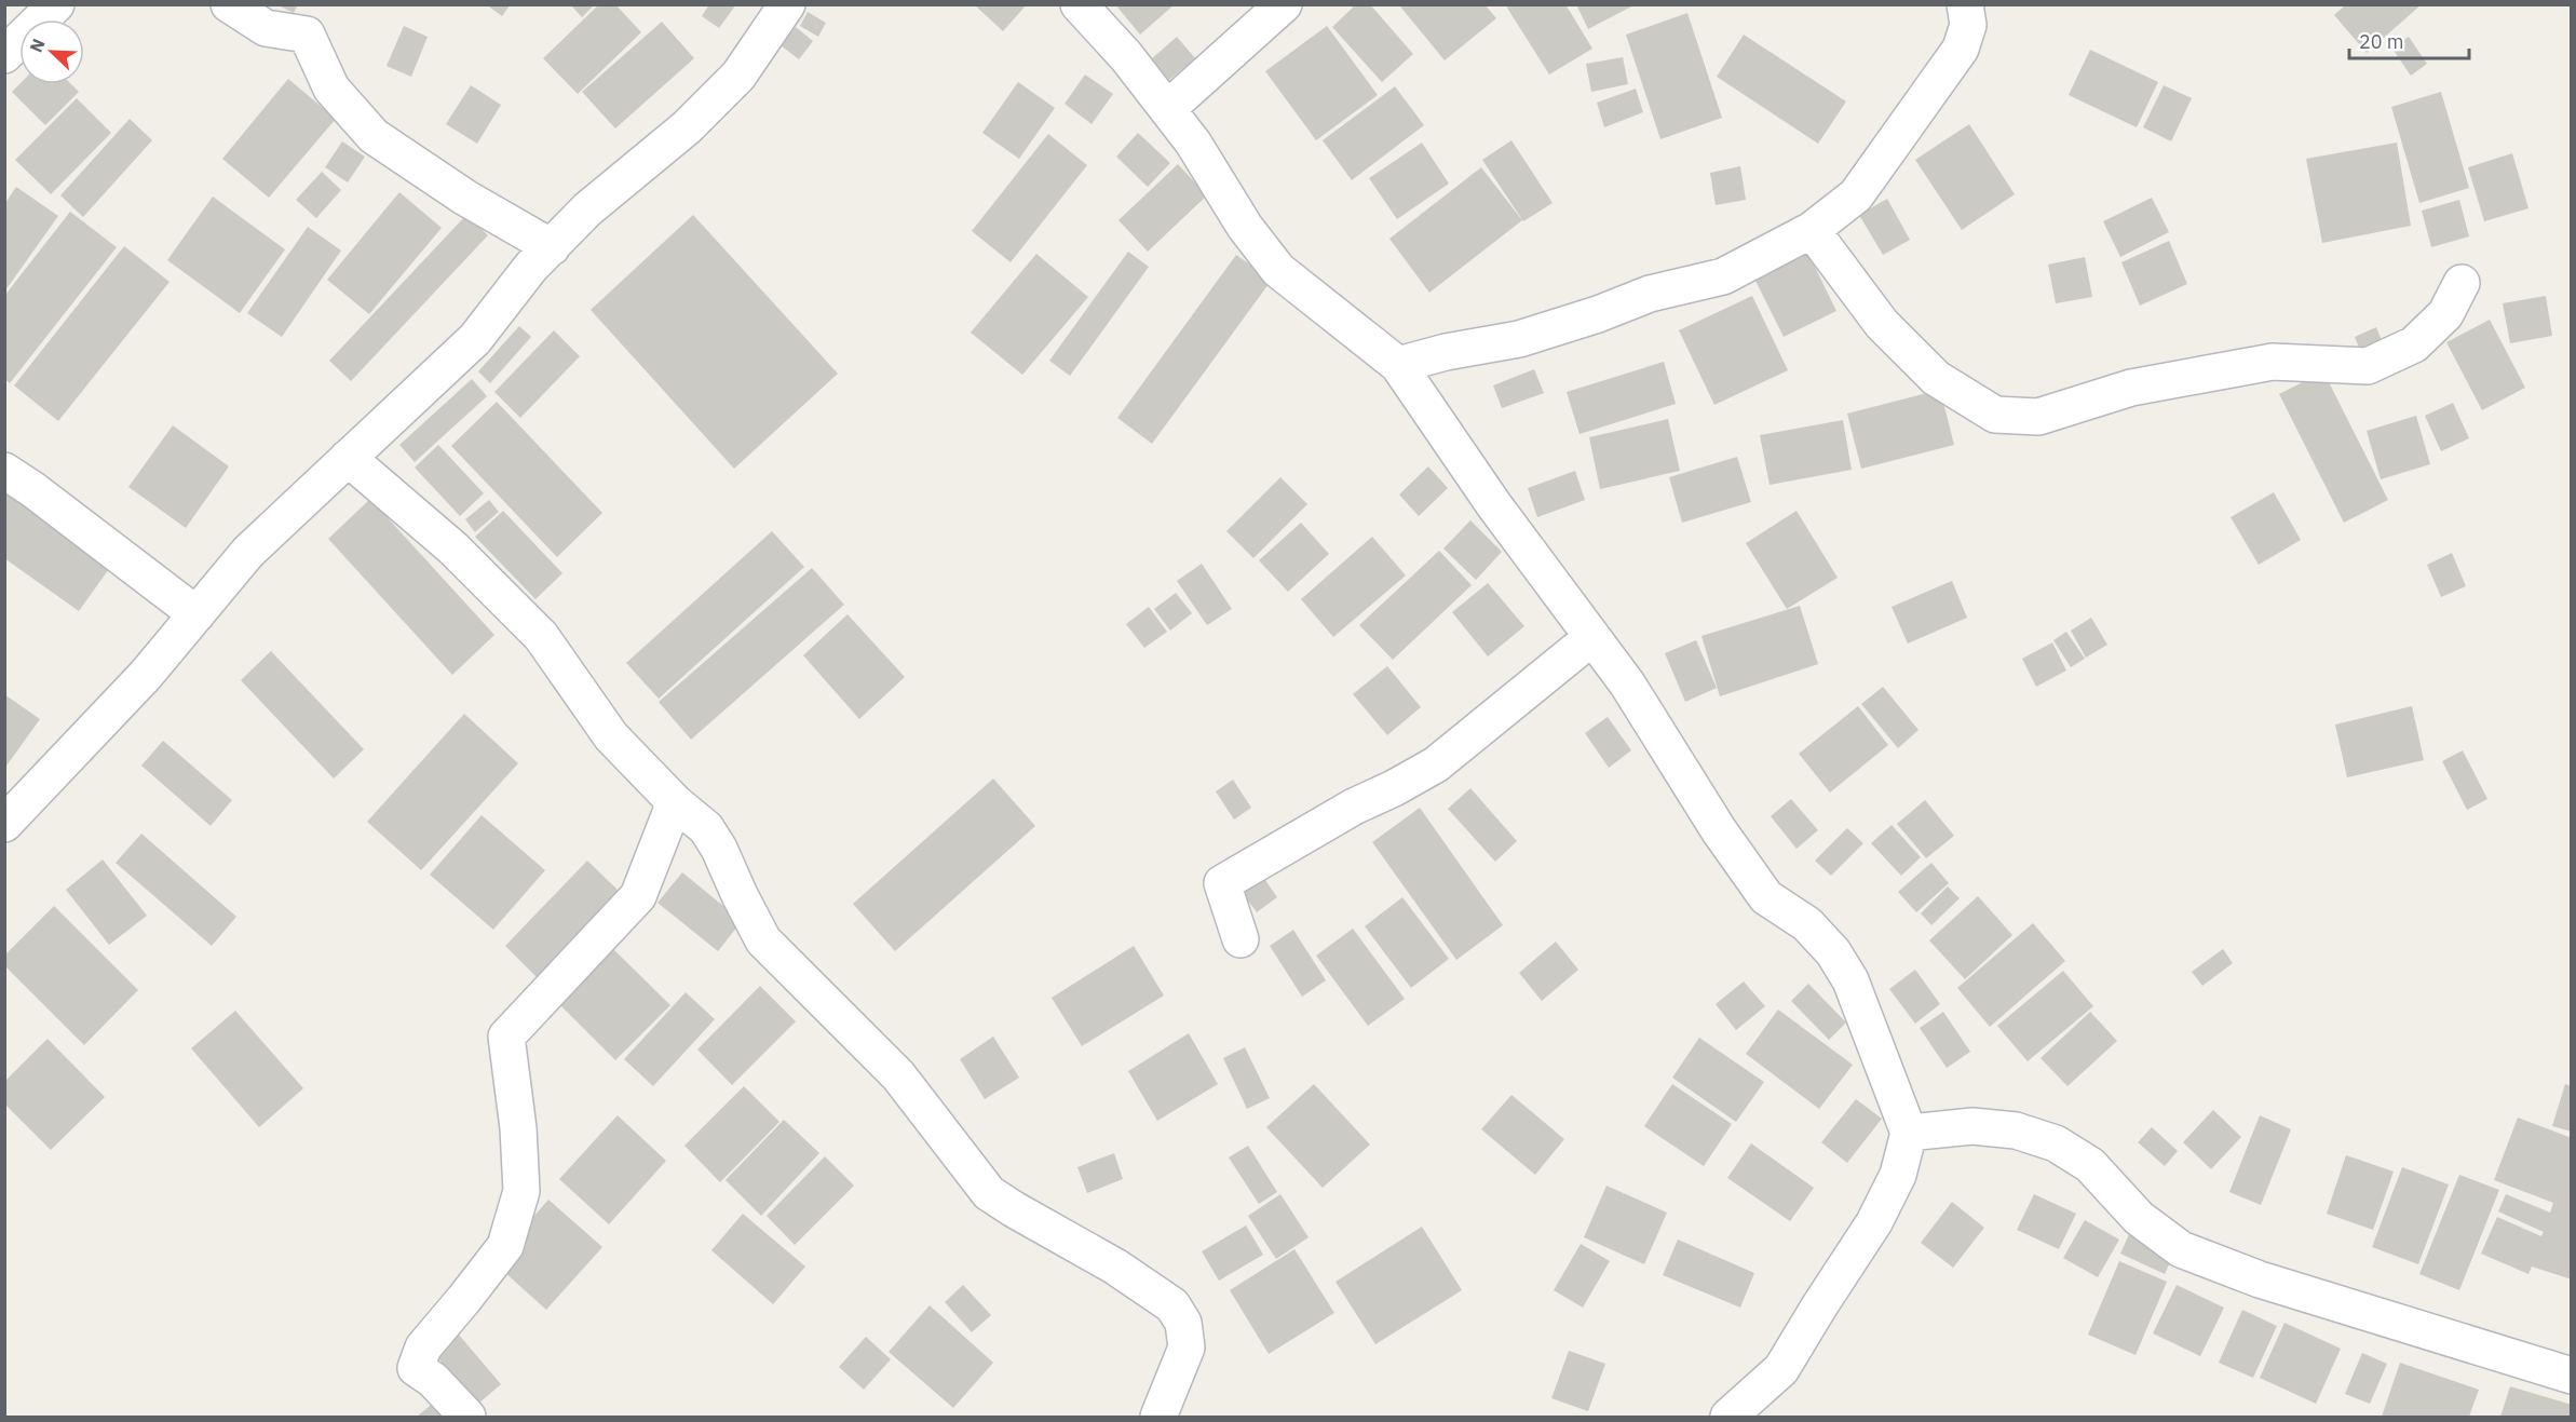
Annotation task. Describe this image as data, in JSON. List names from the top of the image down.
{
  "scale_bar": "20 m",
  "north": "top left"
}
